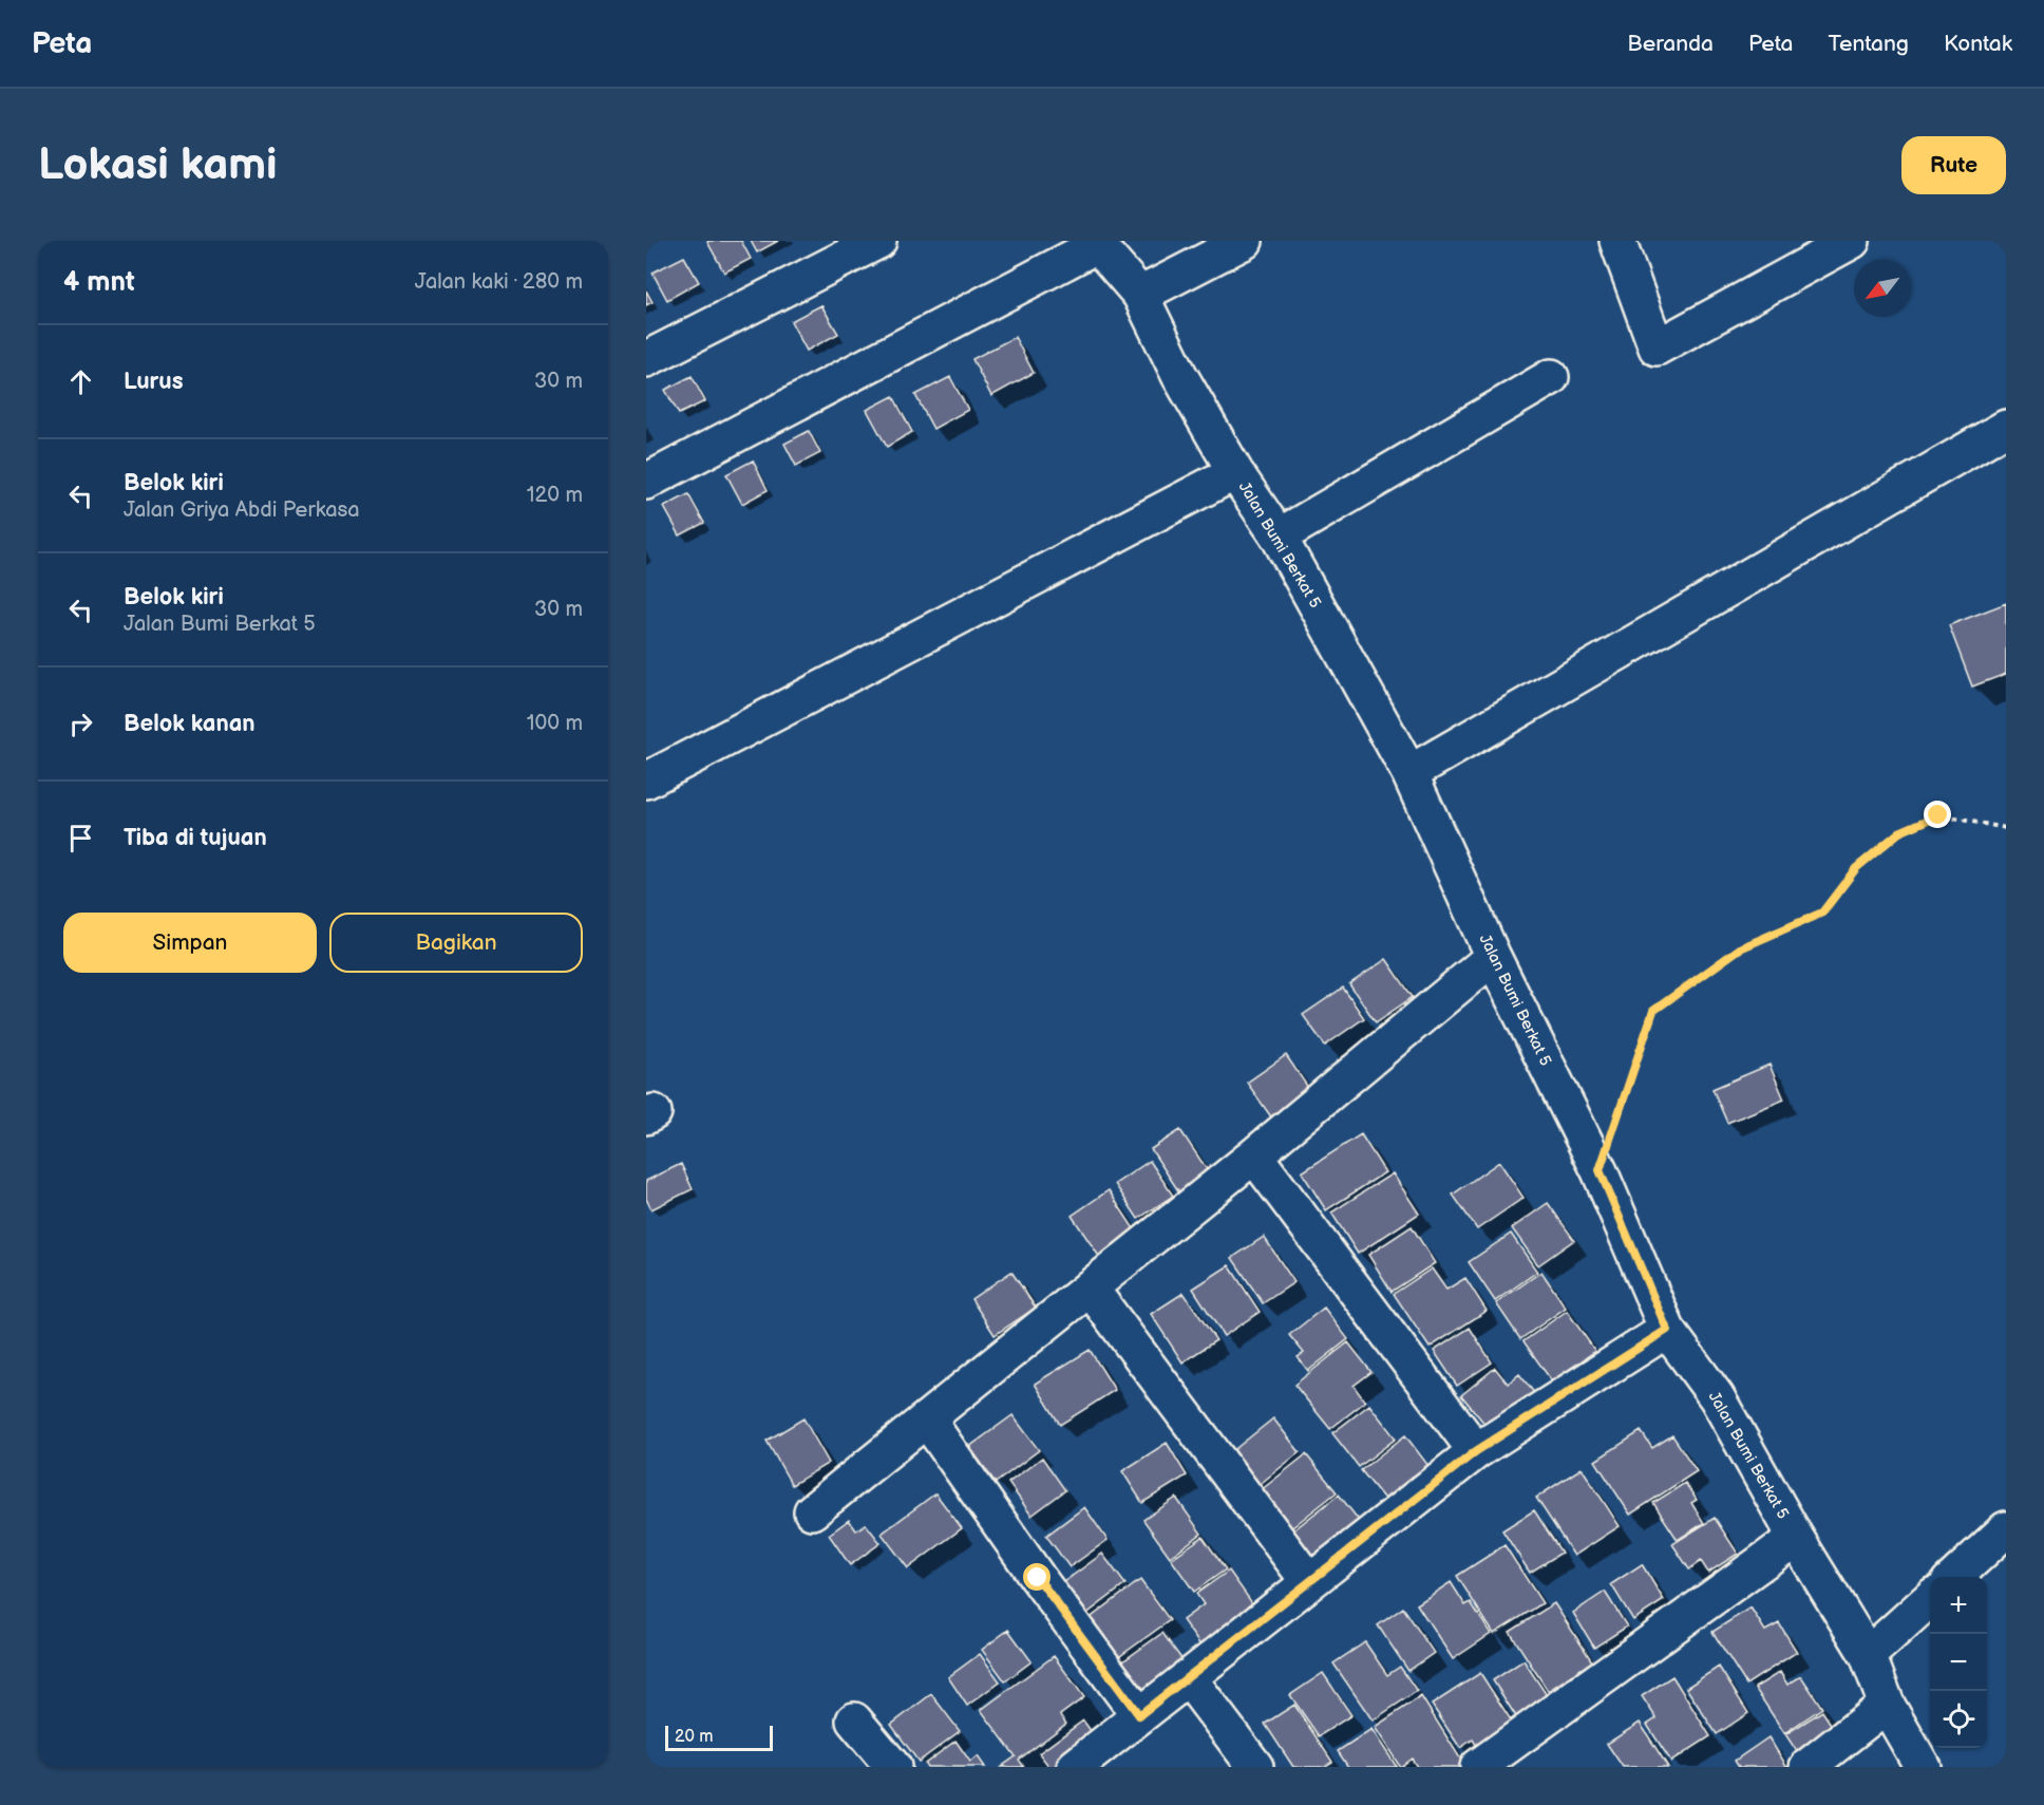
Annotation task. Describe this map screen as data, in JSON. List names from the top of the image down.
{
  "streets": {
    "street": ["Jalan Bumi Berkat 5"]
  },
  "scale_bar": "20 m",
  "north": "bottom left",
  "page": {
    "header": "Peta",
    "nav": [
      "Beranda",
      "Peta",
      "Tentang",
      "Kontak"
    ],
    "buttons": [
      "Rute",
      ["Simpan", "Bagikan"]
    ],
    "title": "Lokasi kami",
    "heading": ["4 mnt", "Jalan kaki · 280 m"],
    "list": [
      ["Lurus", "30 m"],
      ["Belok kiri", "Jalan Griya Abdi Perkasa", "120 m"],
      ["Belok kiri", "Jalan Bumi Berkat 5", "30 m"],
      ["Belok kanan", "100 m"],
      "Tiba di tujuan"
    ],
    "map_buttons": ["+", "−"],
    "scale": "20 m"
  }
}
